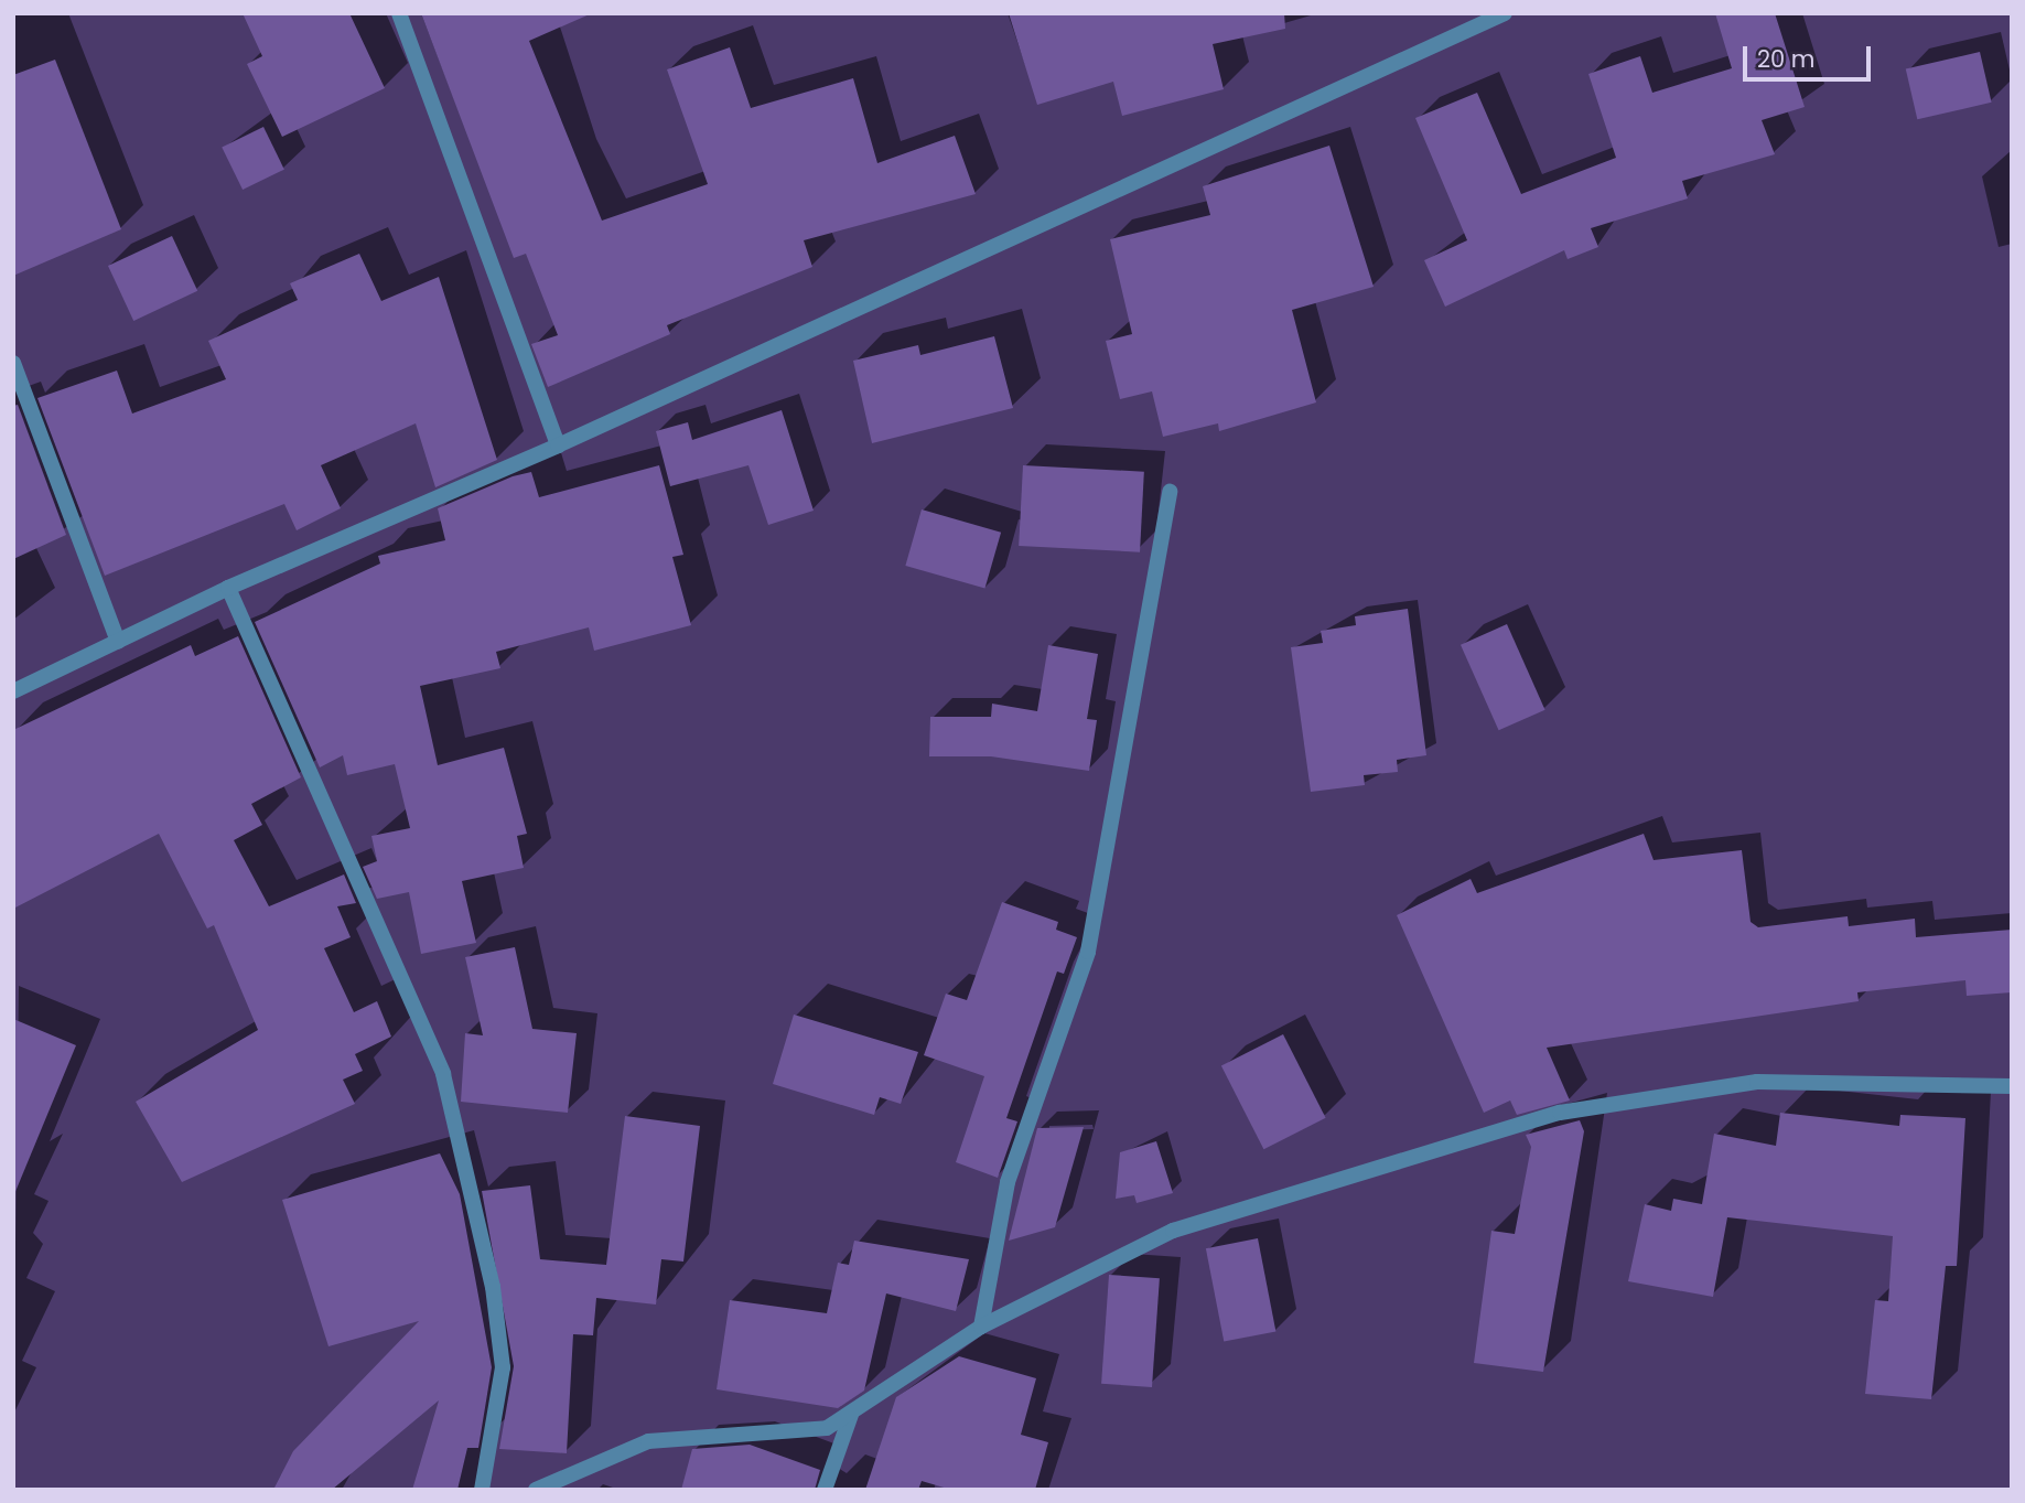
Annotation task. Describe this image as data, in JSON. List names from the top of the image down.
{
  "scale_bar": "20 m"
}
